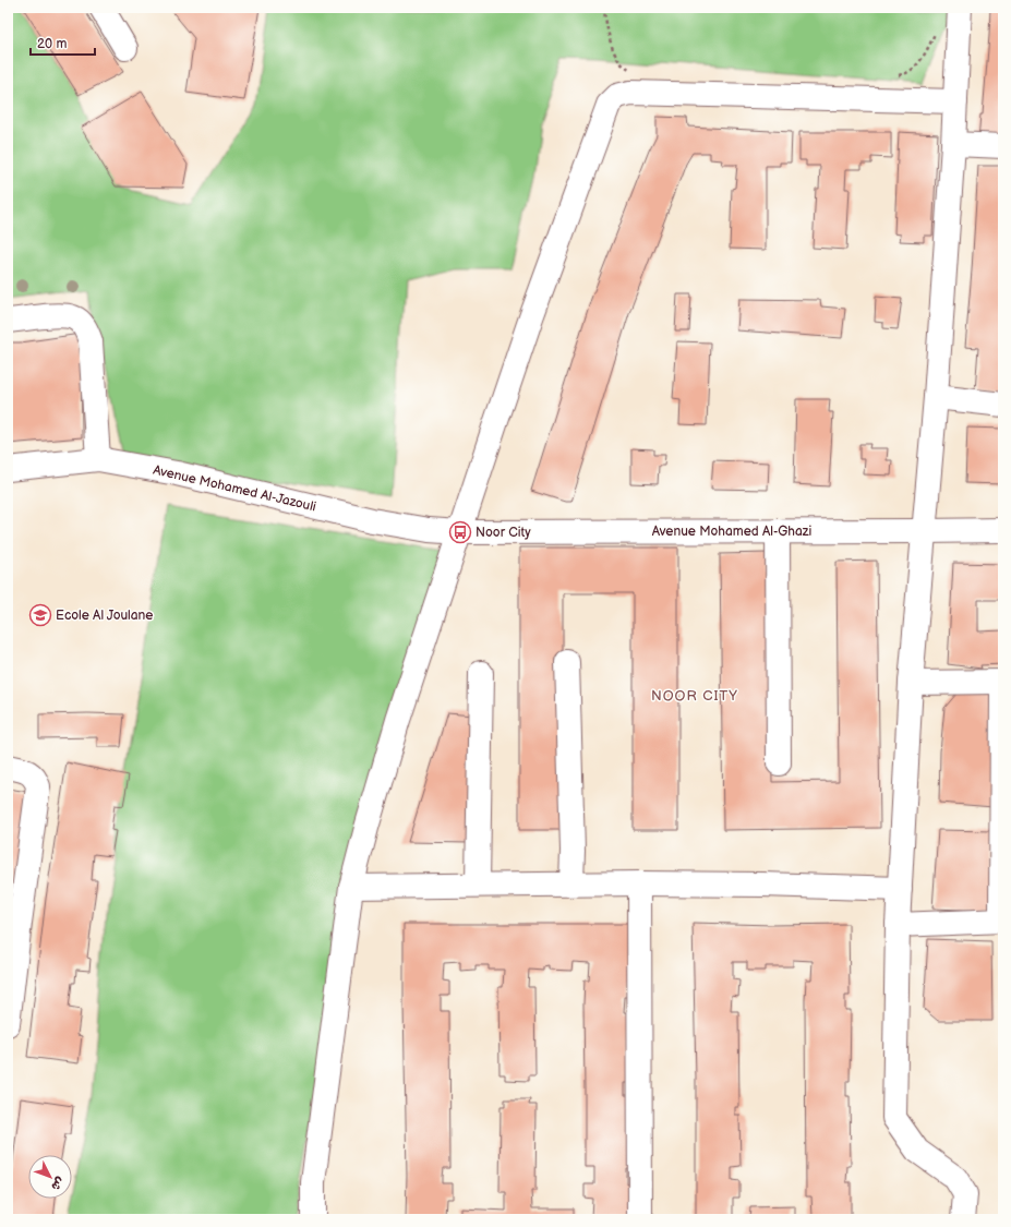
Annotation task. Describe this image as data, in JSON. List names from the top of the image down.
{
  "streets": {
    "street": ["Avenue Mohamed Al-Jazouli", "Avenue Mohamed Al-Ghazi"]
  },
  "crossings": [
    ["Avenue Mohamed Al-Jazouli", "Avenue Mohamed Al-Ghazi"]
  ],
  "districts": ["NOOR CITY"],
  "places": {
    "bus stop": ["Noor City"],
    "school or university": ["Ecole Al Joulane"]
  },
  "scale_bar": "20 m",
  "north": "bottom right"
}
